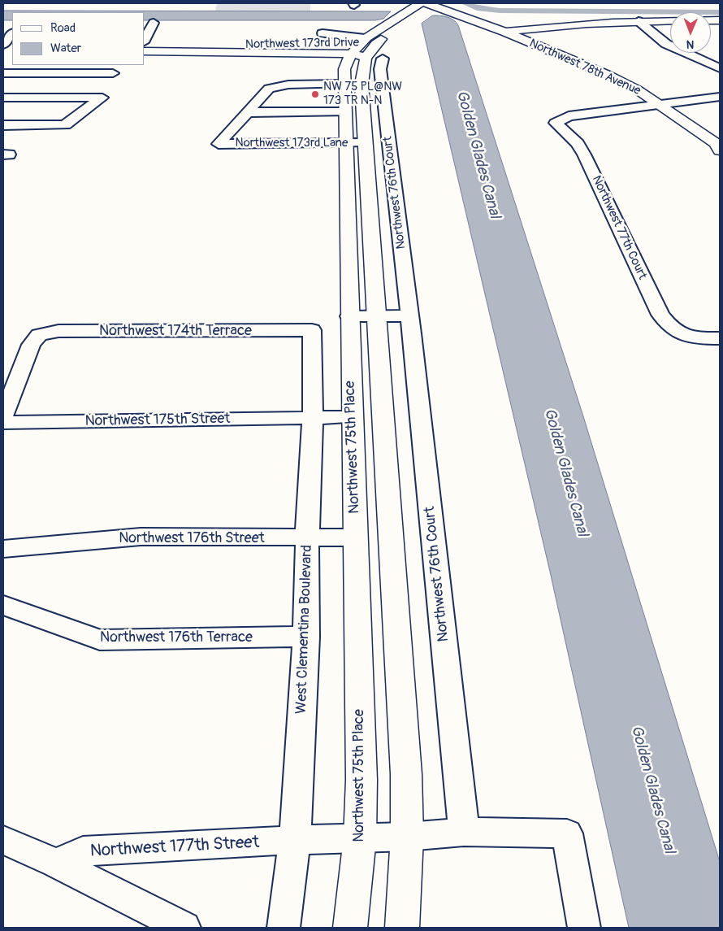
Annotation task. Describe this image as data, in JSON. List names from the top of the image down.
{
  "streets": {
    "street": [
      "Northwest 173rd Drive",
      "Northwest 78th Avenue",
      "Northwest 173rd Lane",
      "Northwest 76th Court",
      "Northwest 77th Court",
      "Northwest 174th Terrace",
      "Northwest 175th Street",
      "Northwest 75th Place",
      "Northwest 176th Street",
      "West Clementina Boulevard",
      "Northwest 176th Terrace",
      "Northwest 177th Street"
    ]
  },
  "crossings": [
    ["Northwest 173rd Drive", "Northwest 76th Court"],
    ["Northwest 173rd Drive", "Northwest 75th Place"],
    ["Northwest 78th Avenue", "Northwest 77th Court"],
    ["Northwest 173rd Lane", "Northwest 75th Place"],
    ["Northwest 76th Court", "Northwest 75th Place"],
    ["Northwest 174th Terrace", "West Clementina Boulevard"],
    ["Northwest 175th Street", "Northwest 75th Place"],
    ["Northwest 175th Street", "West Clementina Boulevard"],
    ["Northwest 75th Place", "Northwest 176th Street"],
    ["Northwest 75th Place", "Northwest 177th Street"],
    ["Northwest 176th Street", "West Clementina Boulevard"],
    ["West Clementina Boulevard", "Northwest 176th Terrace"],
    ["West Clementina Boulevard", "Northwest 177th Street"]
  ],
  "water": ["Golden Glades Canal"],
  "places": ["NW 75 PL@NW 173 TR N-N"],
  "legend": ["Road", "Water"],
  "north": "bottom"
}
